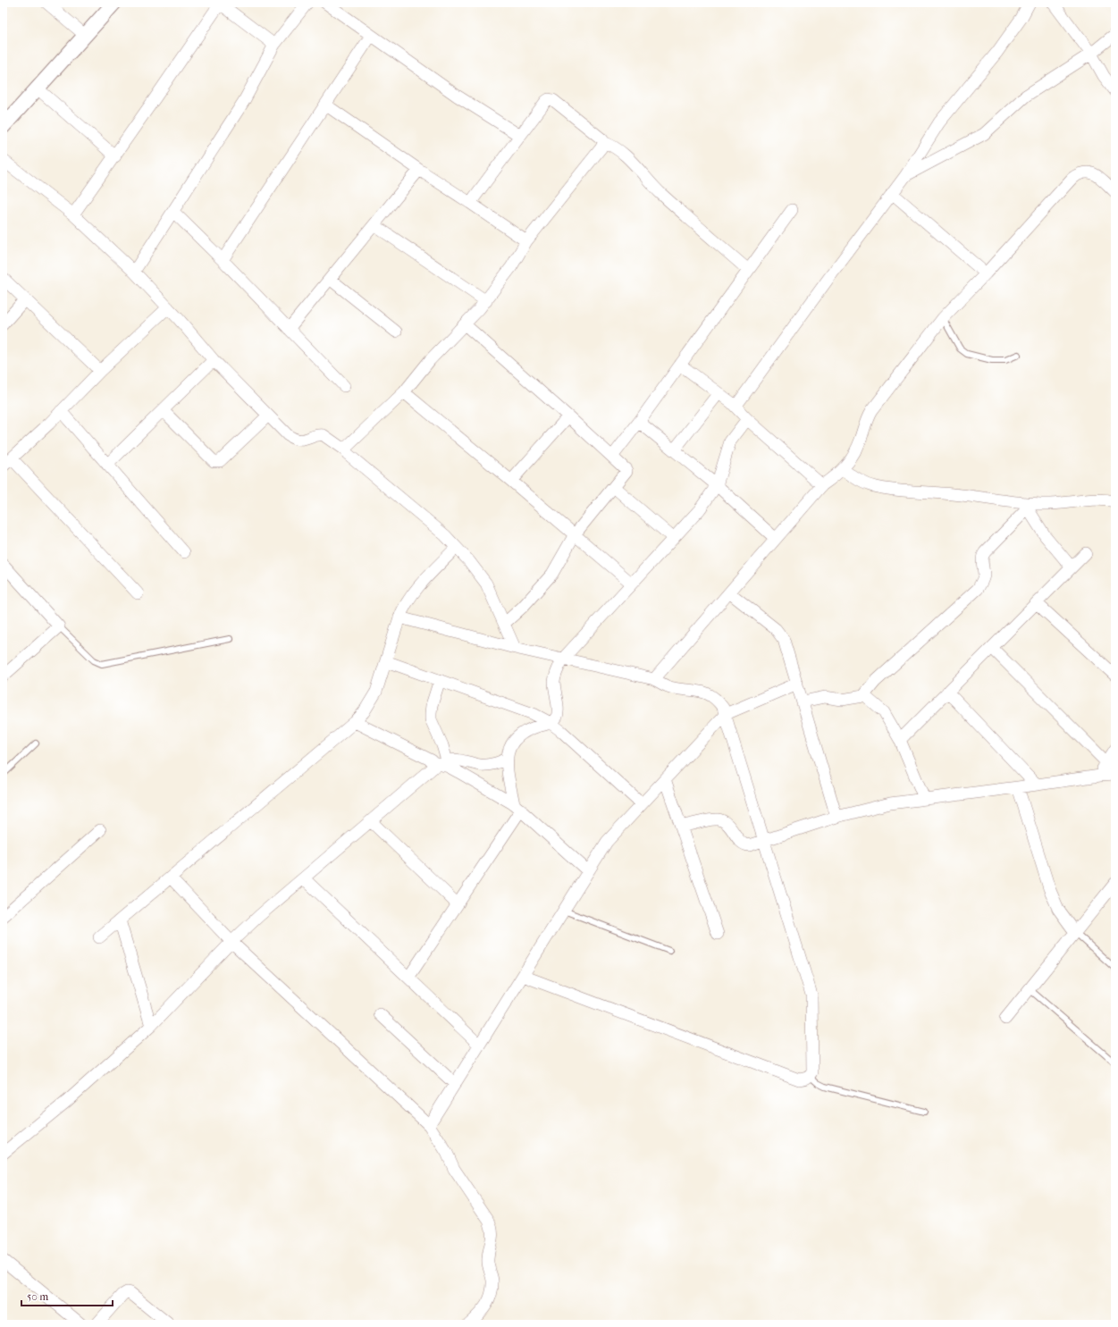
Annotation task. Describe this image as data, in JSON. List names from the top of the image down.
{
  "scale_bar": "50 m"
}
